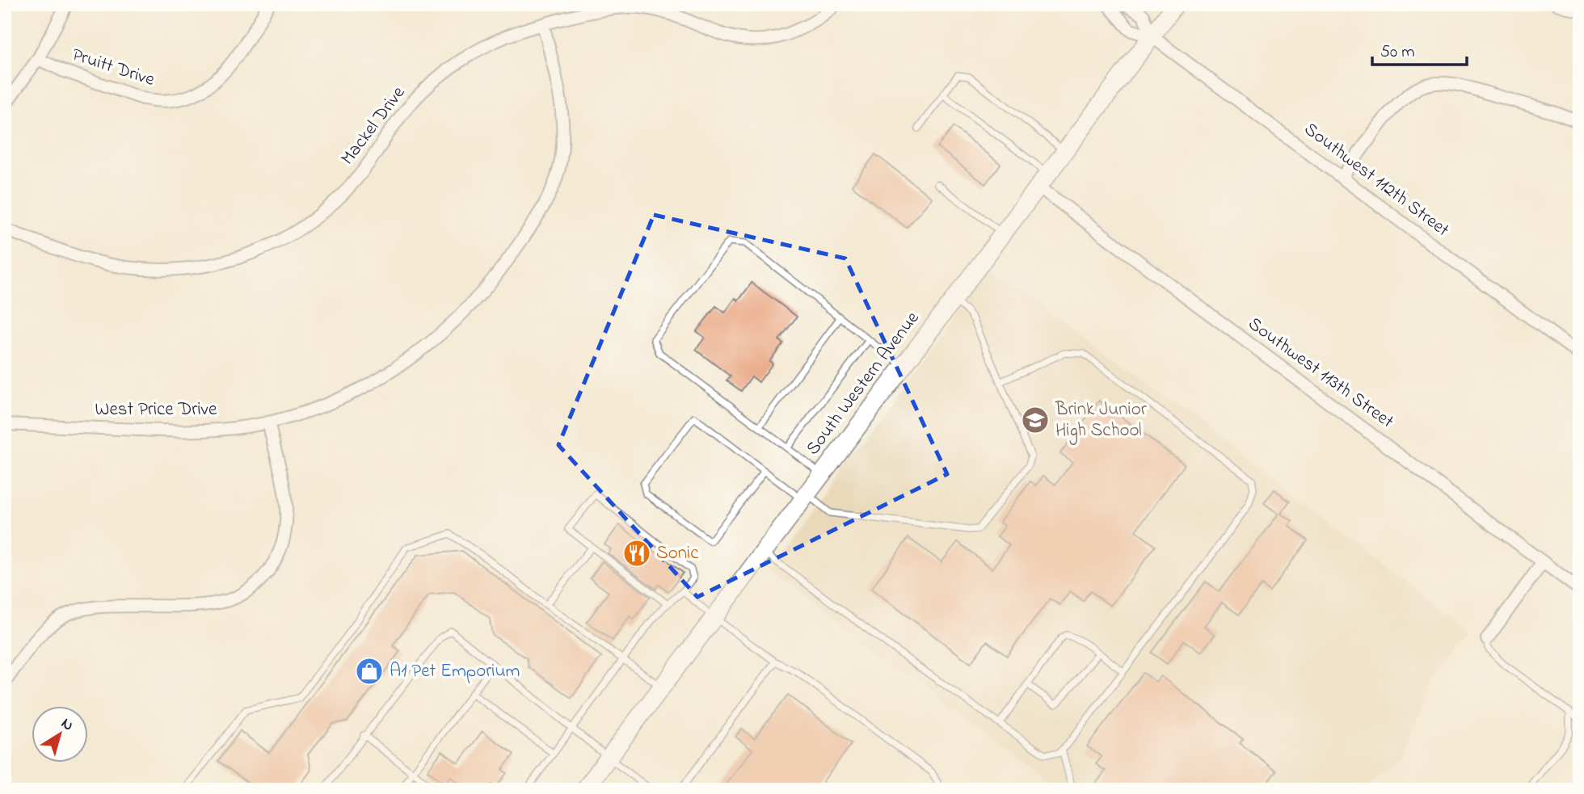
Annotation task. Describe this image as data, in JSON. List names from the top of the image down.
{
  "streets": {
    "main road": ["South Western Avenue"],
    "street": [
      "Pruitt Drive",
      "Mackel Drive",
      "Southwest 112th Street",
      "Southwest 113th Street",
      "West Price Drive"
    ]
  },
  "crossings": [
    ["Mackel Drive", "West Price Drive"],
    ["Southwest 112th Street", "South Western Avenue"],
    ["Southwest 113th Street", "South Western Avenue"]
  ],
  "places": {
    "school or university": ["Brink Junior High School"],
    "restaurant": ["Sonic"],
    "shop": ["A1 Pet Emporium"]
  },
  "scale_bar": "50 m",
  "north": "top right"
}
